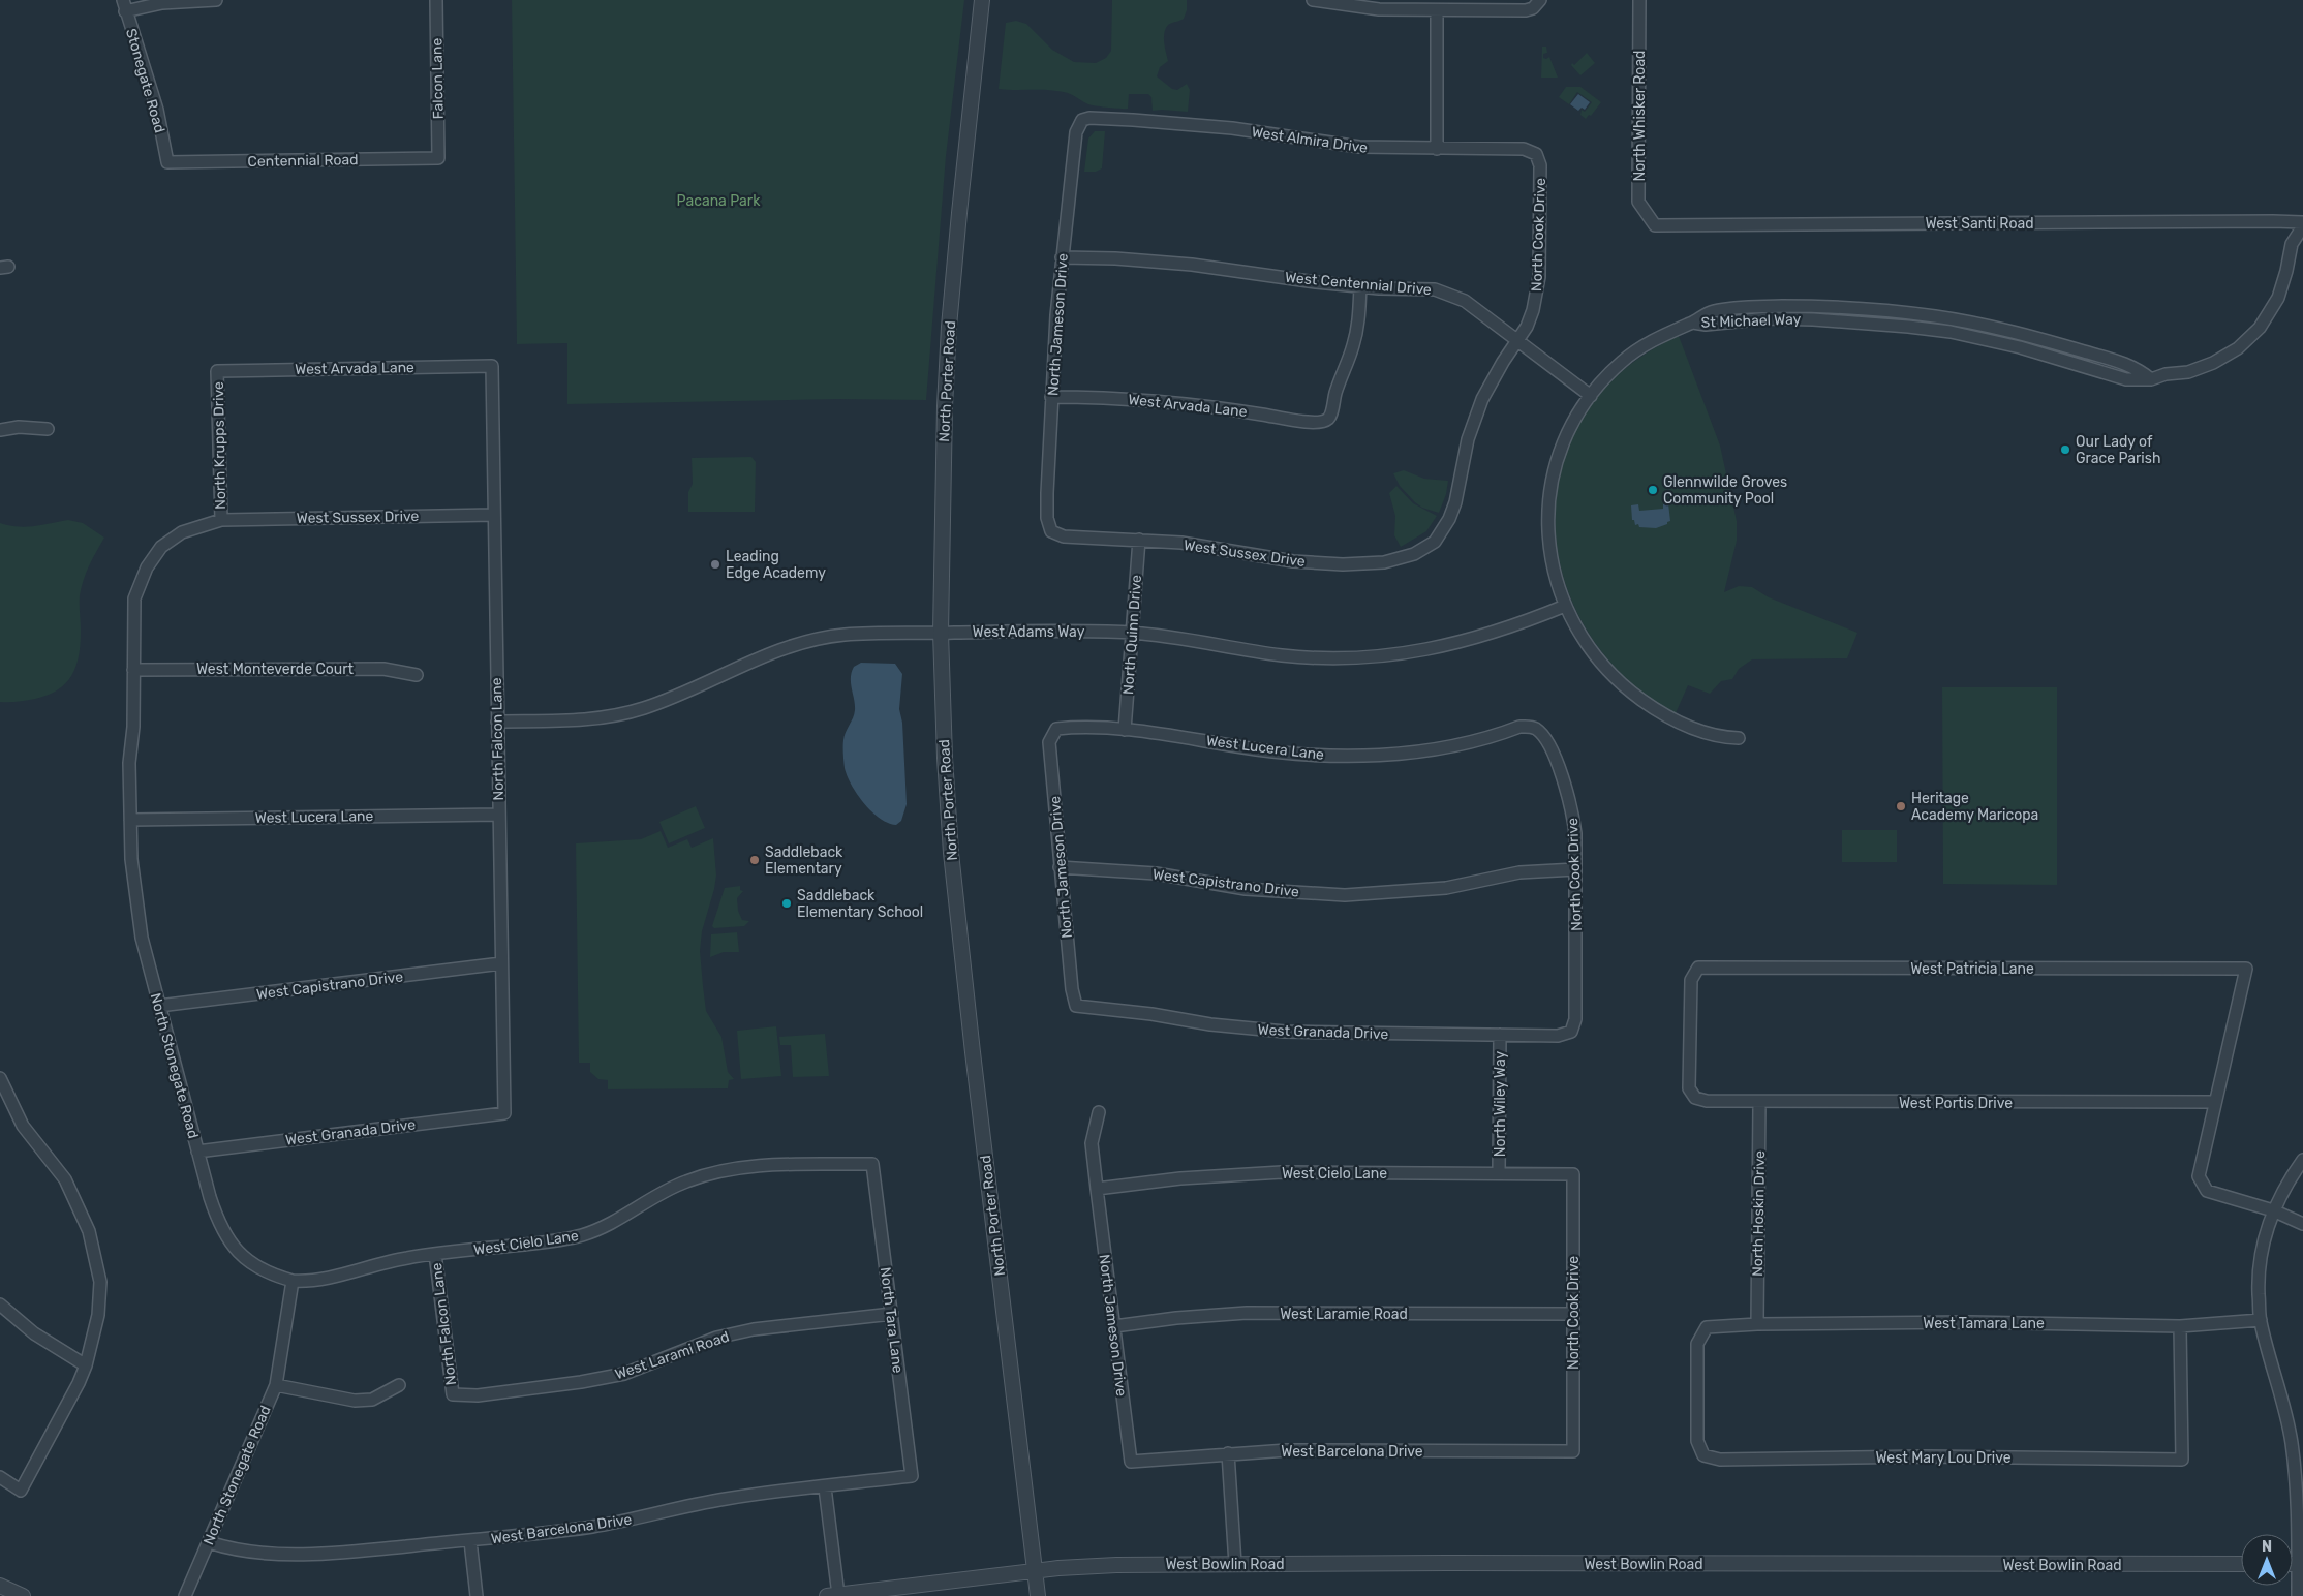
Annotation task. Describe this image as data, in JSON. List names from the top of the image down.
{
  "streets": {
    "street": [
      "Falcon Lane",
      "Stonegate Road",
      "North Whisker Road",
      "West Almira Drive",
      "Centennial Road",
      "West Santi Road",
      "North Cook Drive",
      "West Centennial Drive",
      "St Michael Way",
      "North Jameson Drive",
      "West Arvada Lane",
      "North Porter Road",
      "North Krupps Drive",
      "West Sussex Drive",
      "West Adams Way",
      "North Quinn Drive",
      "West Monteverde Court",
      "North Falcon Lane",
      "West Lucera Lane",
      "West Capistrano Drive",
      "West Patricia Lane",
      "West Granada Drive",
      "North Stonegate Road",
      "West Portis Drive",
      "North Wiley Way",
      "West Cielo Lane",
      "North Hoskin Drive",
      "West Laramie Road",
      "North Tara Lane",
      "West Tamara Lane",
      "West Larami Road",
      "West Barcelona Drive",
      "West Mary Lou Drive",
      "West Bowlin Road"
    ]
  },
  "crossings": [
    ["Falcon Lane", "Centennial Road"],
    ["Stonegate Road", "Centennial Road"],
    ["North Whisker Road", "West Santi Road"],
    ["West Almira Drive", "North Cook Drive"],
    ["West Almira Drive", "North Jameson Drive"],
    ["West Santi Road", "St Michael Way"],
    ["North Cook Drive", "West Centennial Drive"],
    ["North Cook Drive", "West Sussex Drive"],
    ["North Cook Drive", "West Lucera Lane"],
    ["North Cook Drive", "West Capistrano Drive"],
    ["North Cook Drive", "West Granada Drive"],
    ["North Cook Drive", "West Cielo Lane"],
    ["North Cook Drive", "West Laramie Road"],
    ["North Cook Drive", "West Barcelona Drive"],
    ["West Centennial Drive", "St Michael Way"],
    ["West Centennial Drive", "North Jameson Drive"],
    ["West Centennial Drive", "West Arvada Lane"],
    ["North Jameson Drive", "West Arvada Lane"],
    ["North Jameson Drive", "West Sussex Drive"],
    ["North Jameson Drive", "West Lucera Lane"],
    ["North Jameson Drive", "West Capistrano Drive"],
    ["North Jameson Drive", "West Granada Drive"],
    ["North Jameson Drive", "West Cielo Lane"],
    ["North Jameson Drive", "West Laramie Road"],
    ["North Jameson Drive", "West Barcelona Drive"],
    ["West Arvada Lane", "North Krupps Drive"],
    ["West Arvada Lane", "North Falcon Lane"],
    ["North Porter Road", "West Adams Way"],
    ["North Porter Road", "West Bowlin Road"],
    ["North Krupps Drive", "West Sussex Drive"],
    ["North Krupps Drive", "North Stonegate Road"],
    ["West Sussex Drive", "North Quinn Drive"],
    ["West Sussex Drive", "North Falcon Lane"],
    ["West Sussex Drive", "North Stonegate Road"],
    ["West Adams Way", "North Quinn Drive"],
    ["West Adams Way", "North Falcon Lane"],
    ["North Quinn Drive", "West Lucera Lane"],
    ["West Monteverde Court", "North Stonegate Road"],
    ["North Falcon Lane", "West Lucera Lane"],
    ["North Falcon Lane", "West Capistrano Drive"],
    ["North Falcon Lane", "West Granada Drive"],
    ["North Falcon Lane", "West Cielo Lane"],
    ["North Falcon Lane", "West Larami Road"],
    ["West Lucera Lane", "North Stonegate Road"],
    ["West Capistrano Drive", "North Stonegate Road"],
    ["West Patricia Lane", "West Portis Drive"],
    ["West Granada Drive", "North Stonegate Road"],
    ["West Granada Drive", "North Wiley Way"],
    ["North Stonegate Road", "West Cielo Lane"],
    ["North Stonegate Road", "West Barcelona Drive"],
    ["West Portis Drive", "North Hoskin Drive"],
    ["North Wiley Way", "West Cielo Lane"],
    ["West Cielo Lane", "North Tara Lane"],
    ["North Hoskin Drive", "West Tamara Lane"],
    ["North Tara Lane", "West Larami Road"],
    ["North Tara Lane", "West Barcelona Drive"],
    ["West Tamara Lane", "West Mary Lou Drive"]
  ],
  "parks": ["Pacana Park"],
  "places": [
    "Our Lady of Grace Parish",
    "Glennwilde Groves Community Pool",
    "Leading Edge Academy",
    "Heritage Academy Maricopa",
    "Saddleback Elementary",
    "Saddleback Elementary School"
  ],
  "north": "top"
}
